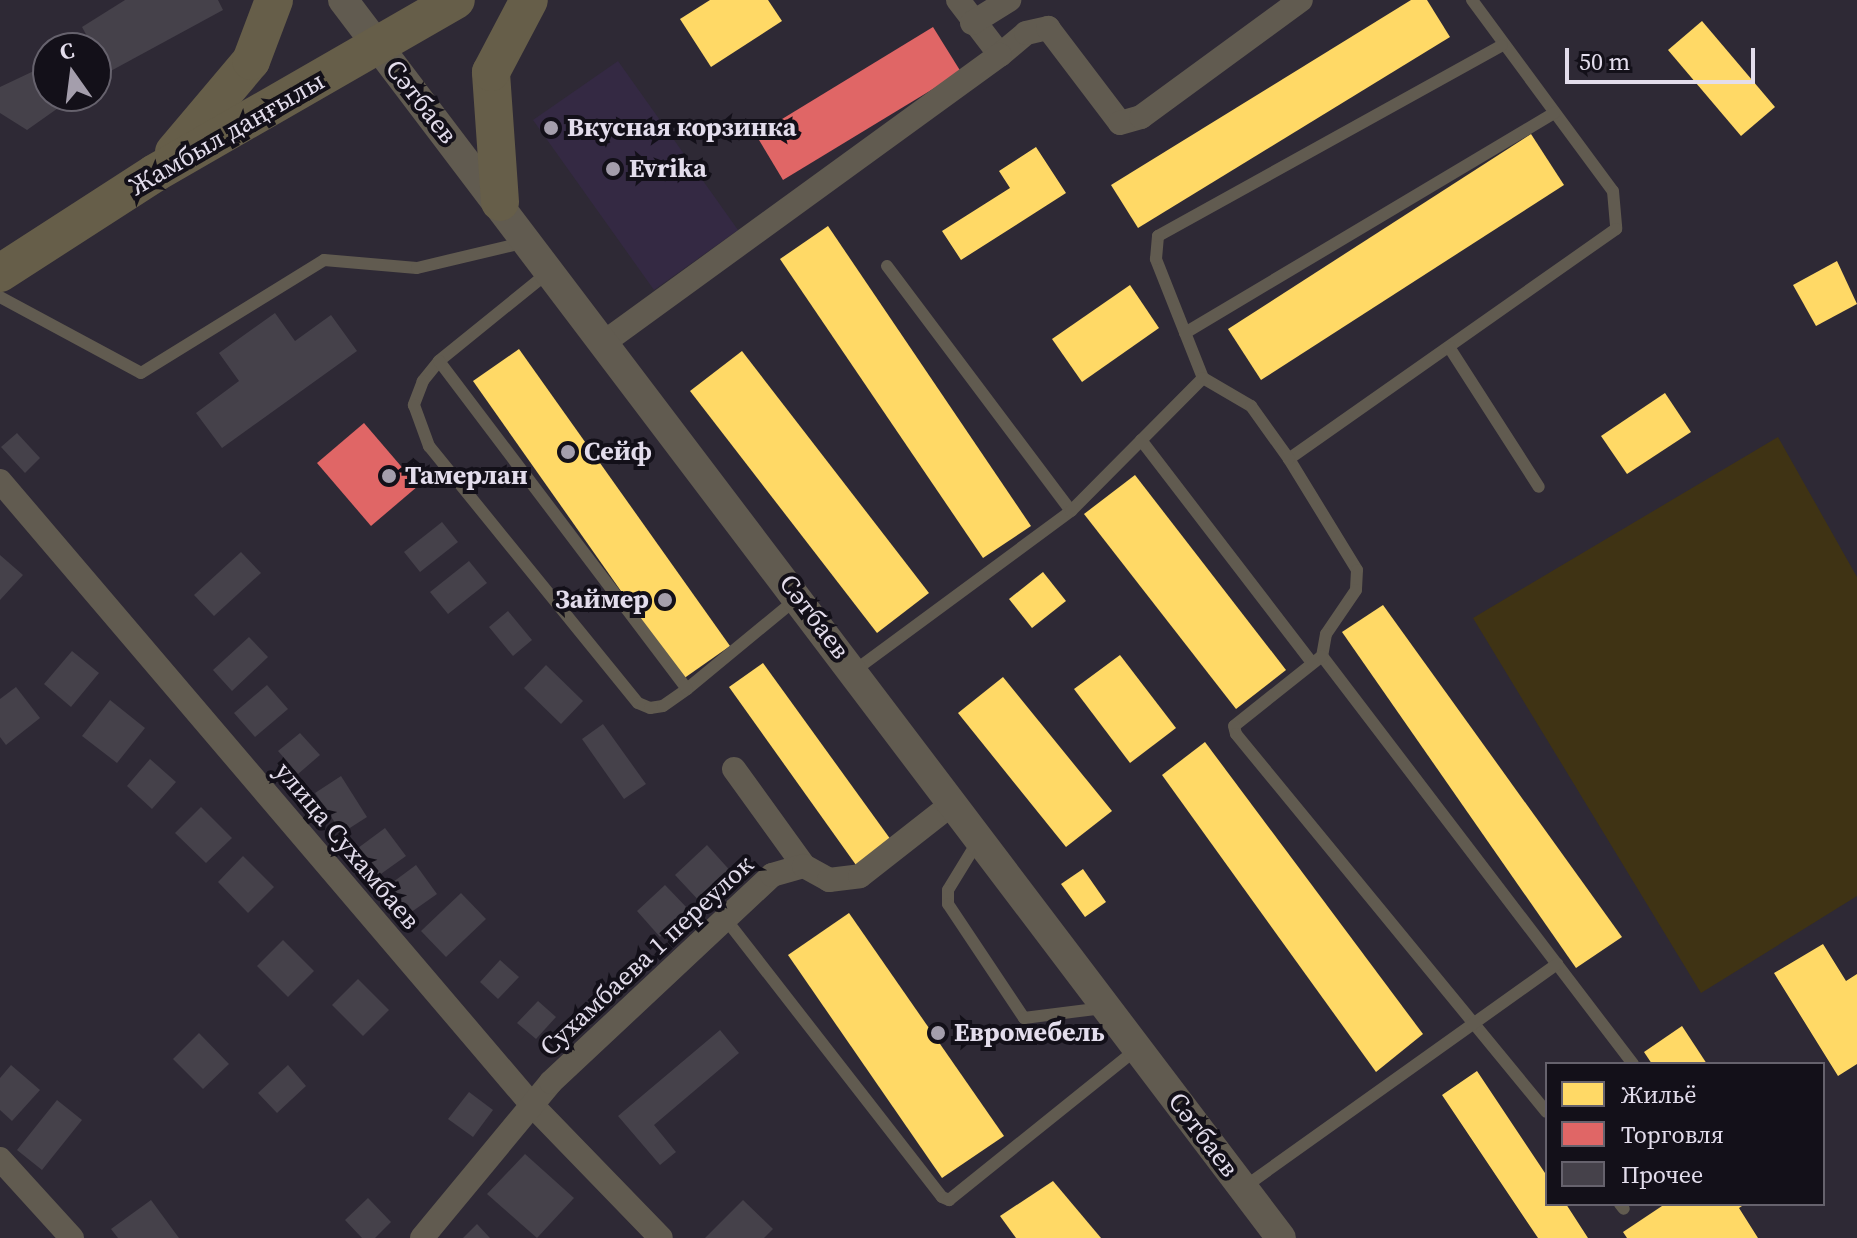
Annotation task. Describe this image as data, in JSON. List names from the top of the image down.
{
  "streets": {
    "main road": ["Жамбыл даңғылы"],
    "street": ["Сәтбаев", "улица Сухамбаев", "Сухамбаева 1 переулок"]
  },
  "crossings": [
    ["Сәтбаев", "Жамбыл даңғылы"],
    ["улица Сухамбаев", "Сухамбаева 1 переулок"]
  ],
  "places": [
    "Вкусная корзинка",
    "Evrika",
    "Сейф",
    "Тамерлан",
    "Займер",
    "Евромебель"
  ],
  "legend": ["Жильё", "Торговля", "Прочее"],
  "scale_bar": "50 m",
  "north": "top"
}
